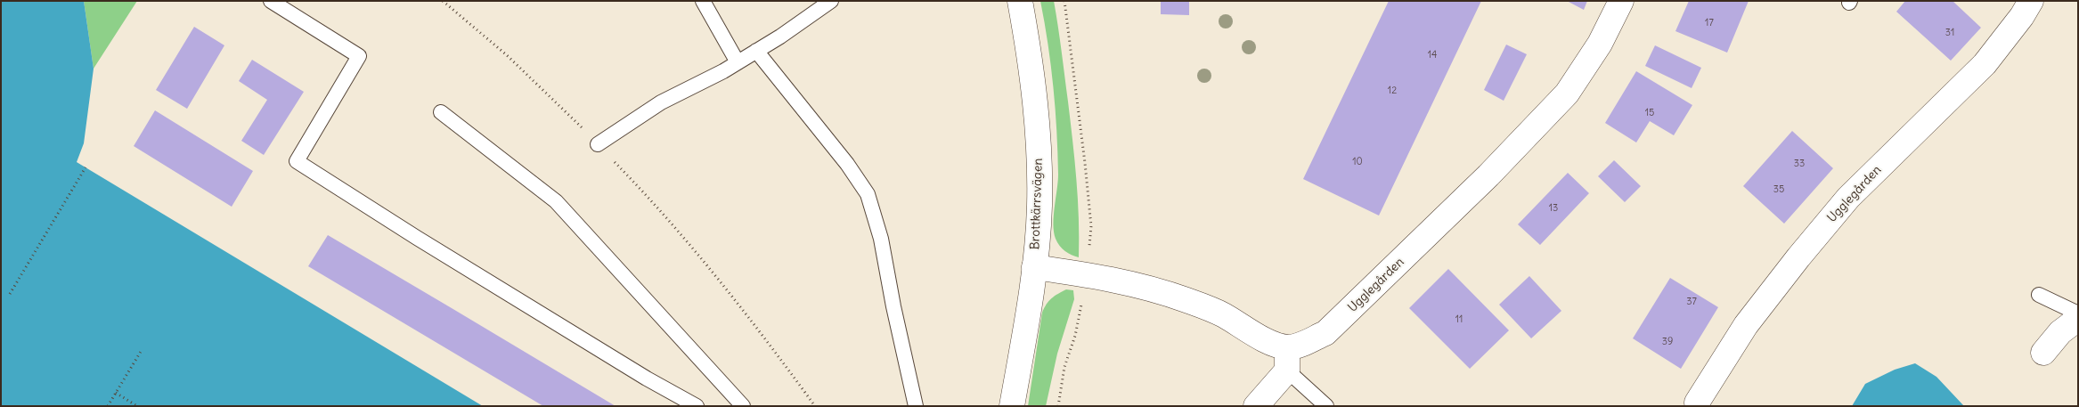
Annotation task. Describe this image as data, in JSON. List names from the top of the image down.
{
  "streets": {
    "street": ["Ugglegården", "Brottkärrsvägen"]
  },
  "house_numbers": [
    "17",
    "31",
    "14",
    "12",
    "15",
    "10",
    "33",
    "35",
    "13",
    "37",
    "11",
    "39"
  ]
}
